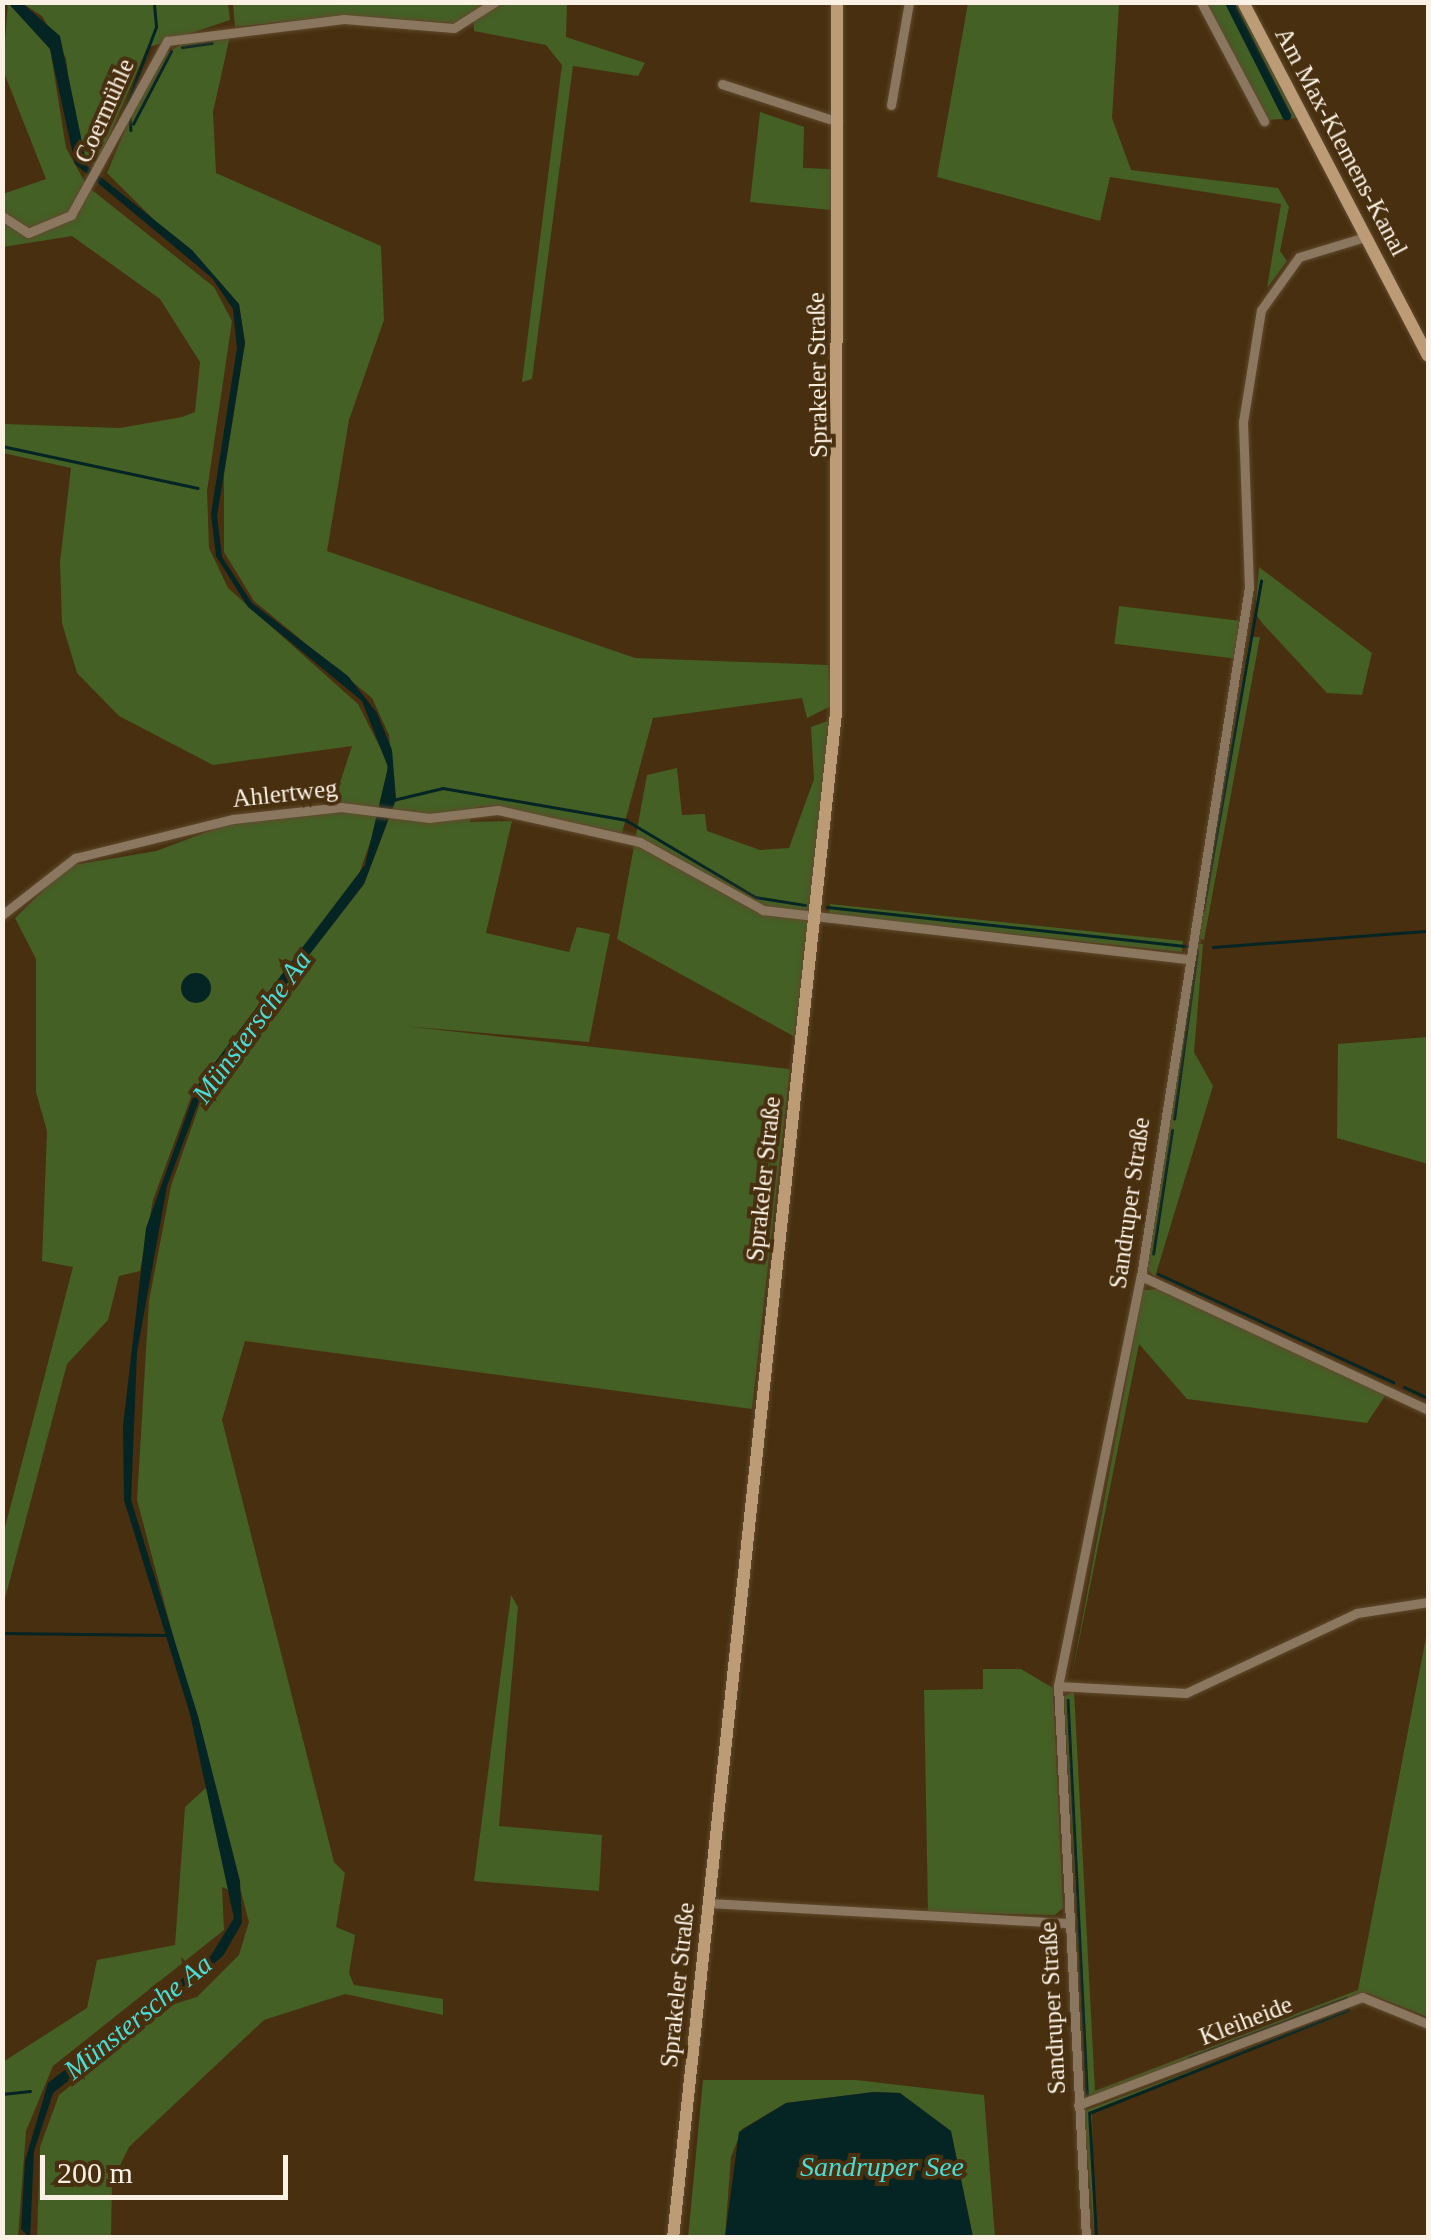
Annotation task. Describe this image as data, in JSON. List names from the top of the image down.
{
  "streets": {
    "main road": ["Am Max-Klemens-Kanal", "Sprakeler Straße"],
    "street": [
      "Coermühle",
      "Ahlertweg",
      "Sandruper Straße",
      "Kleiheide"
    ]
  },
  "crossings": [
    ["Am Max-Klemens-Kanal", "Sandruper Straße"],
    ["Sprakeler Straße", "Ahlertweg"],
    ["Ahlertweg", "Sandruper Straße"],
    ["Sandruper Straße", "Kleiheide"]
  ],
  "water": ["Münstersche Aa", "Sandruper See"],
  "scale_bar": "200 m"
}
